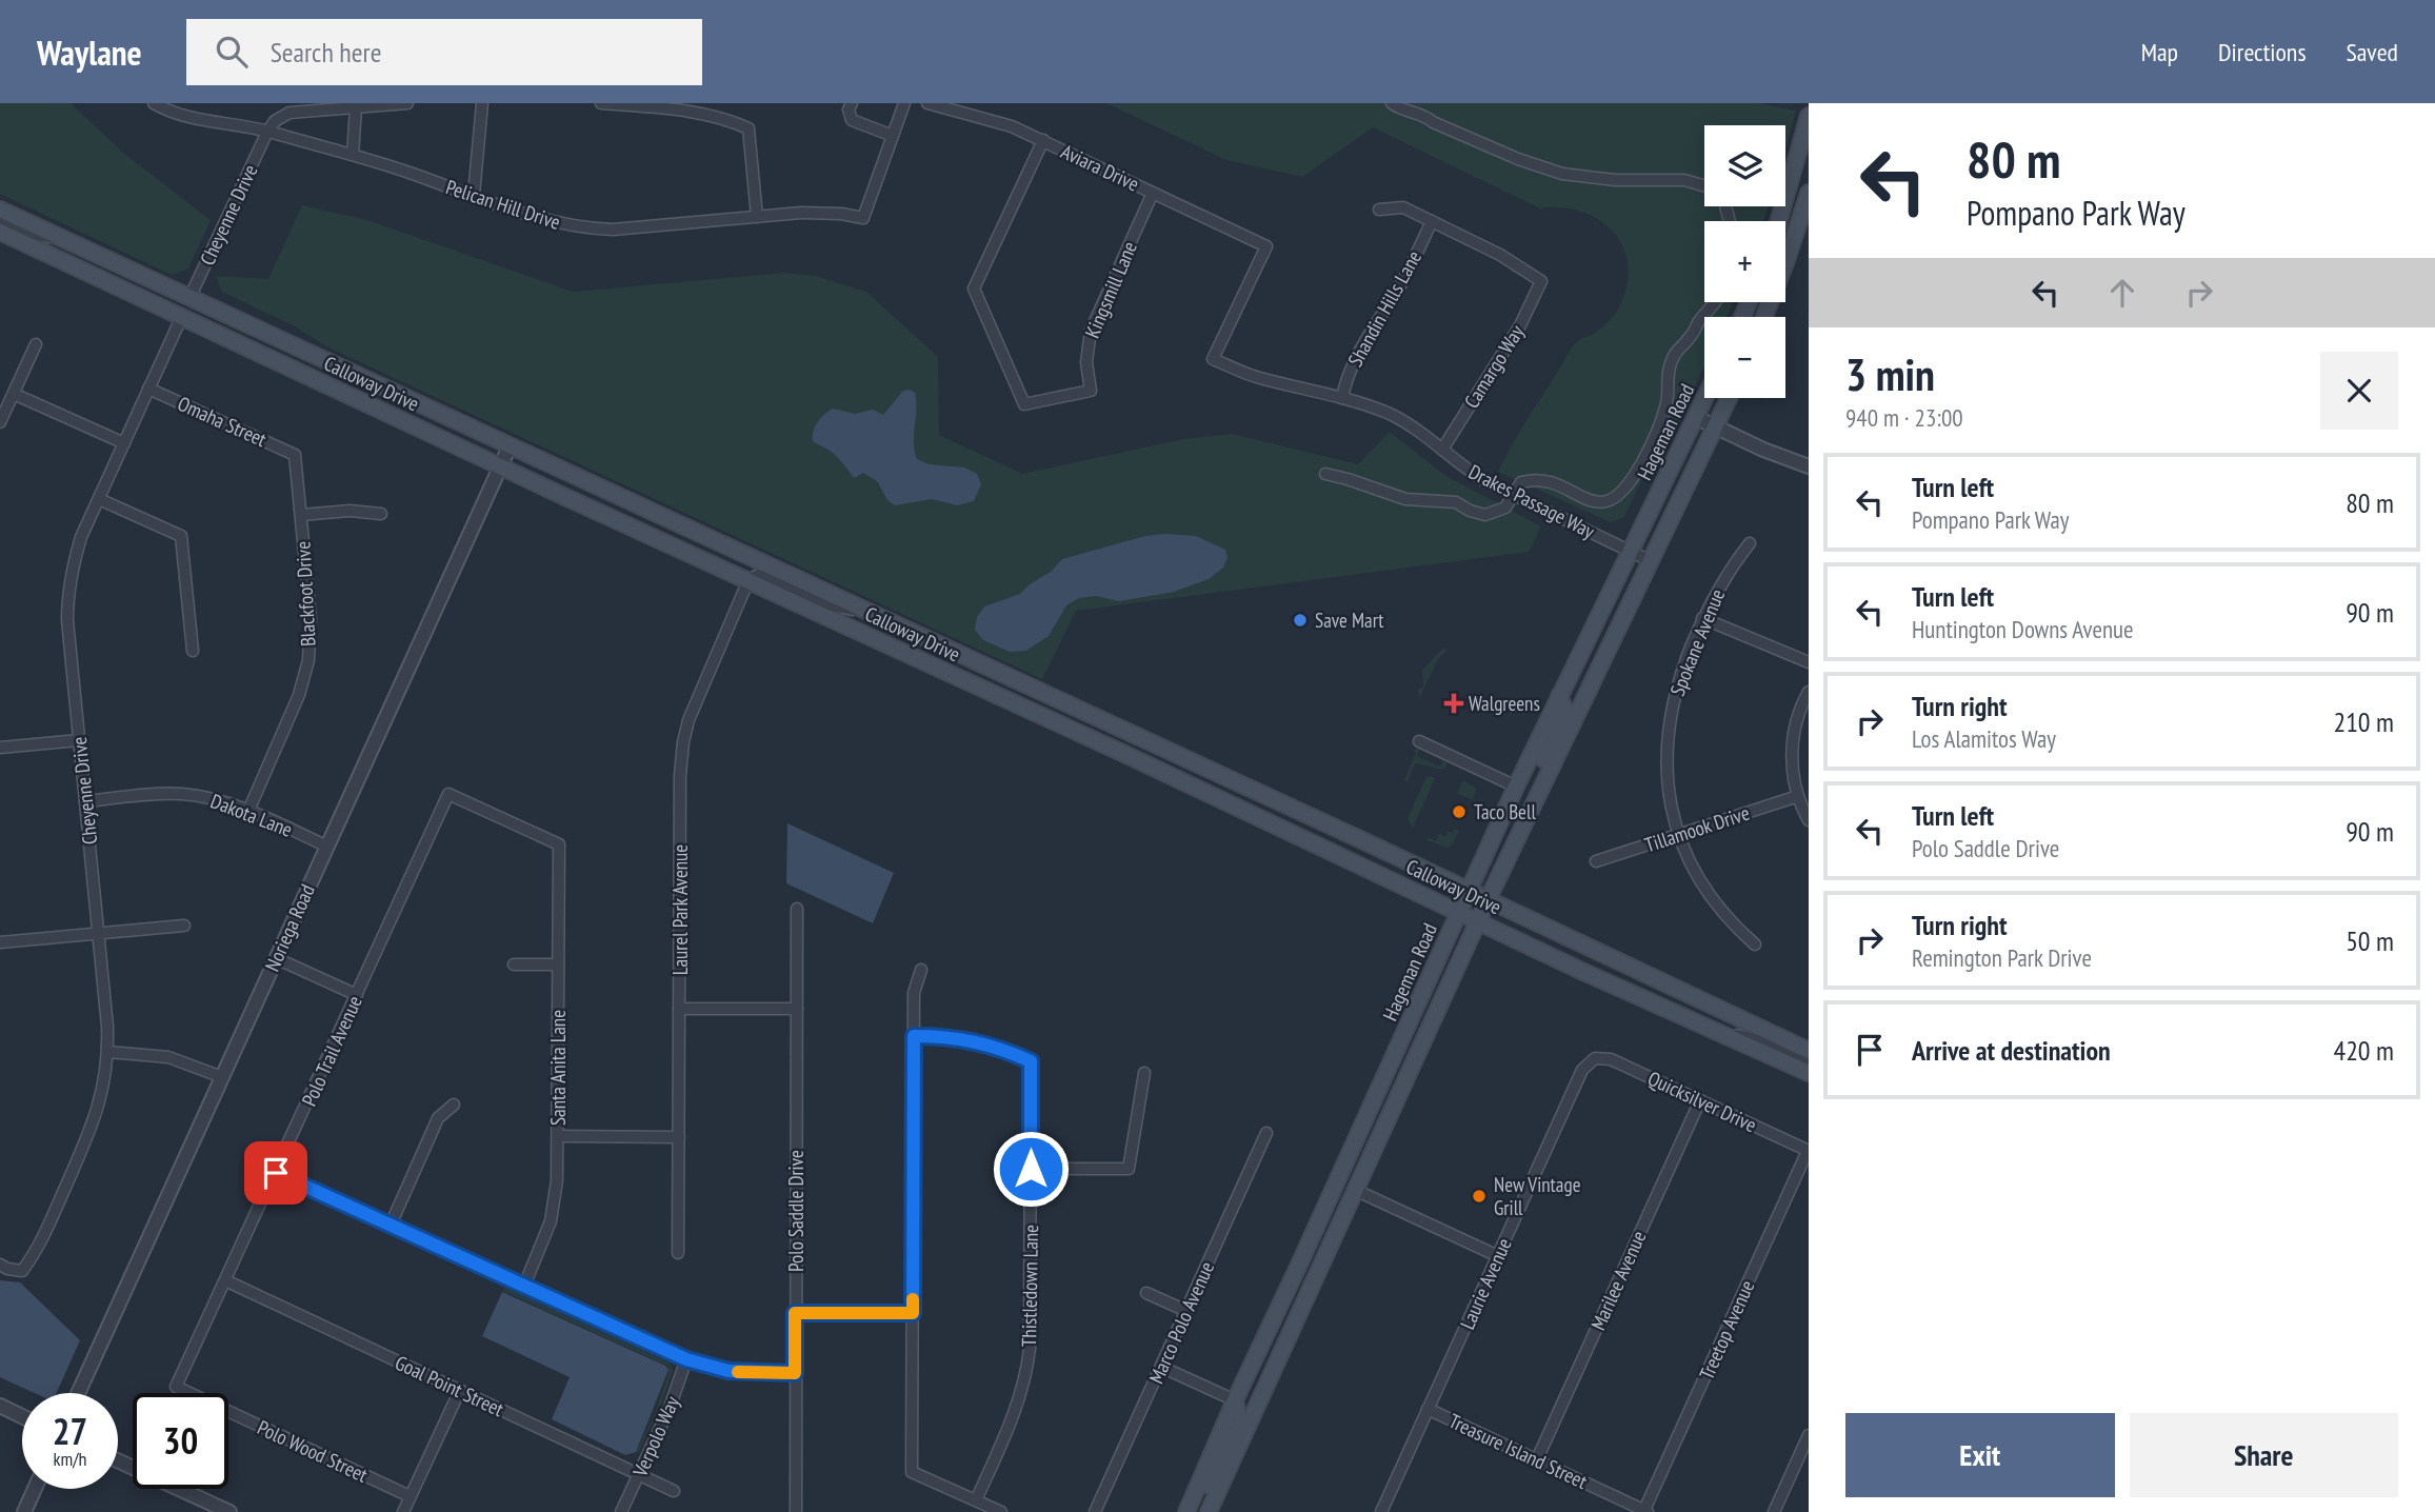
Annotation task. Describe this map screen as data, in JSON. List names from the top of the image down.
{
  "streets": {
    "main road": ["Calloway Drive", "Hageman Road"],
    "street": [
      "Aviara Drive",
      "Pelican Hill Drive",
      "Cheyenne Drive",
      "Kingsmill Lane",
      "Shandin Hills Lane",
      "Camargo Way",
      "Omaha Street",
      "Drakes Passage Way",
      "Blackfoot Drive",
      "Spokane Avenue",
      "Dakota Lane",
      "Tillamook Drive",
      "Laurel Park Avenue",
      "Noriega Road",
      "Polo Trail Avenue",
      "Santa Anita Lane",
      "Quicksilver Drive",
      "Polo Saddle Drive",
      "Marilee Avenue",
      "Laurie Avenue",
      "Thistledown Lane",
      "Marco Polo Avenue",
      "Treetop Avenue",
      "Goal Point Street",
      "Verpolo Way",
      "Polo Wood Street",
      "Treasure Island Street"
    ]
  },
  "crossings": [
    ["Aviara Drive", "Kingsmill Lane"],
    ["Aviara Drive", "Drakes Passage Way"],
    ["Pelican Hill Drive", "Cheyenne Drive"],
    ["Cheyenne Drive", "Calloway Drive"],
    ["Cheyenne Drive", "Omaha Street"],
    ["Cheyenne Drive", "Dakota Lane"],
    ["Shandin Hills Lane", "Camargo Way"],
    ["Shandin Hills Lane", "Drakes Passage Way"],
    ["Camargo Way", "Drakes Passage Way"],
    ["Calloway Drive", "Hageman Road"],
    ["Calloway Drive", "Laurel Park Avenue"],
    ["Calloway Drive", "Noriega Road"],
    ["Omaha Street", "Blackfoot Drive"],
    ["Hageman Road", "Drakes Passage Way"],
    ["Blackfoot Drive", "Dakota Lane"],
    ["Spokane Avenue", "Tillamook Drive"],
    ["Dakota Lane", "Noriega Road"],
    ["Polo Trail Avenue", "Santa Anita Lane"],
    ["Polo Trail Avenue", "Goal Point Street"],
    ["Polo Trail Avenue", "Polo Wood Street"],
    ["Quicksilver Drive", "Marilee Avenue"],
    ["Quicksilver Drive", "Laurie Avenue"],
    ["Quicksilver Drive", "Treetop Avenue"],
    ["Marilee Avenue", "Treasure Island Street"],
    ["Laurie Avenue", "Treasure Island Street"],
    ["Treetop Avenue", "Treasure Island Street"],
    ["Goal Point Street", "Verpolo Way"]
  ],
  "places": {
    "other": ["Save Mart", "Taco Bell", "New Vintage Grill"],
    "health": ["Walgreens"]
  },
  "page": {
    "header": "Waylane",
    "search": "Search here",
    "nav": ["Map", "Directions", "Saved"],
    "turn": ["80 m", "Pompano Park Way"],
    "map_buttons": ["+", "−"],
    "heading": ["3 min", "940 m · 23:00"],
    "list": [
      {
        "name": "Turn left",
        "note": "Pompano Park Way",
        "value": "80 m"
      },
      {
        "name": "Turn left",
        "note": "Huntington Downs Avenue",
        "value": "90 m"
      },
      {
        "name": "Turn right",
        "note": "Los Alamitos Way",
        "value": "210 m"
      },
      {
        "name": "Turn left",
        "note": "Polo Saddle Drive",
        "value": "90 m"
      },
      {
        "name": "Turn right",
        "note": "Remington Park Drive",
        "value": "50 m"
      },
      {
        "name": "Arrive at destination",
        "value": "420 m"
      }
    ],
    "speed": "27 km/h",
    "limit": "30",
    "buttons": ["Exit", "Share"]
  }
}
